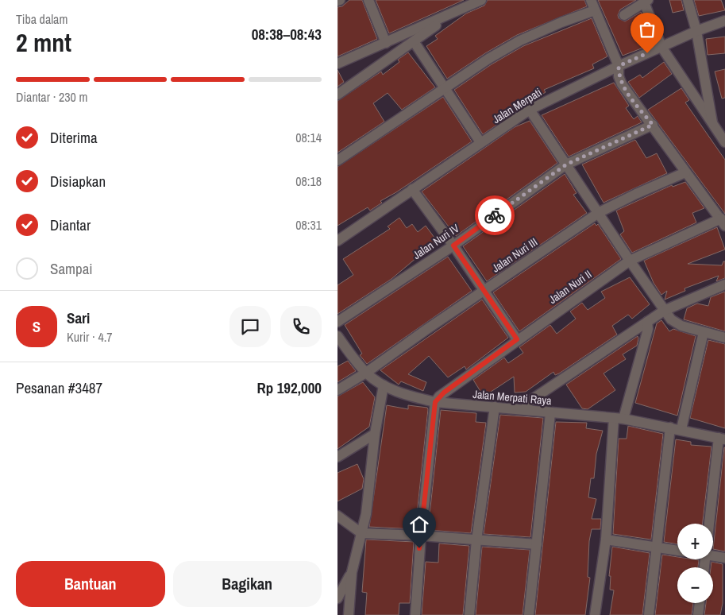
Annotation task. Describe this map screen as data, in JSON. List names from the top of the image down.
{
  "streets": {
    "street": [
      "Jalan Merpati",
      "Jalan Nuri IV",
      "Jalan Nuri III",
      "Jalan Nuri II",
      "Jalan Merpati Raya"
    ]
  },
  "crossings": [
    ["Jalan Nuri III", "Jalan Merpati Raya"],
    ["Jalan Nuri II", "Jalan Merpati Raya"]
  ],
  "page": {
    "heading": ["2 mnt", "Tiba dalam", "08:38–08:43"],
    "panel": [
      "Sari",
      "Kurir · 4.7",
      "Pesanan #3487",
      "Rp 192,000"
    ],
    "bar": "Diantar · 230 m",
    "list": [
      ["Diterima", "08:14"],
      ["Disiapkan", "08:18"],
      ["Diantar", "08:31"],
      "Sampai"
    ],
    "round": "S",
    "map_buttons": ["+", "−"],
    "buttons": ["Bantuan", "Bagikan"]
  }
}
